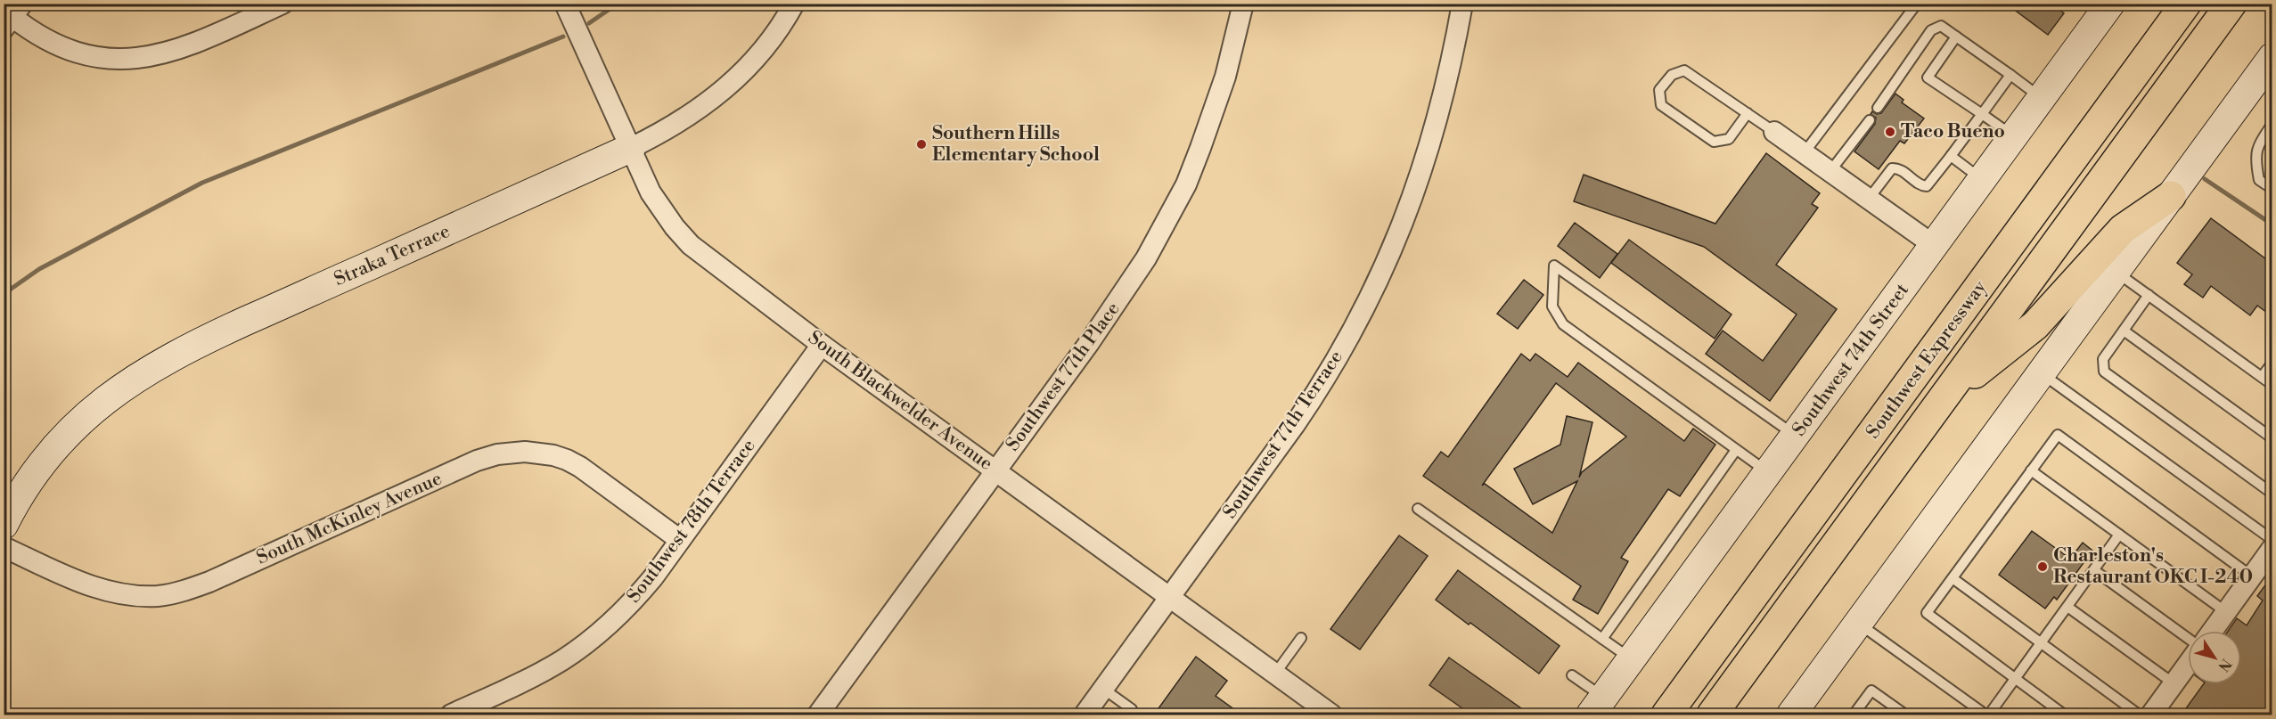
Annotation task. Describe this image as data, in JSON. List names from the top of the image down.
{
  "streets": {
    "highway": ["Southwest Expressway"],
    "main road": ["Straka Terrace", "Southwest 74th Street"],
    "street": [
      "Southwest 77th Place",
      "South Blackwelder Avenue",
      "Southwest 77th Terrace",
      "South McKinley Avenue",
      "Southwest 78th Terrace"
    ]
  },
  "crossings": [
    ["Straka Terrace", "South Blackwelder Avenue"],
    ["Southwest 77th Place", "South Blackwelder Avenue"],
    ["South Blackwelder Avenue", "Southwest 77th Terrace"],
    ["South Blackwelder Avenue", "Southwest 78th Terrace"],
    ["South McKinley Avenue", "Southwest 78th Terrace"]
  ],
  "places": ["Taco Bueno", "Southern Hills Elementary School", "Charleston's Restaurant OKC I-240"],
  "north": "bottom right"
}
